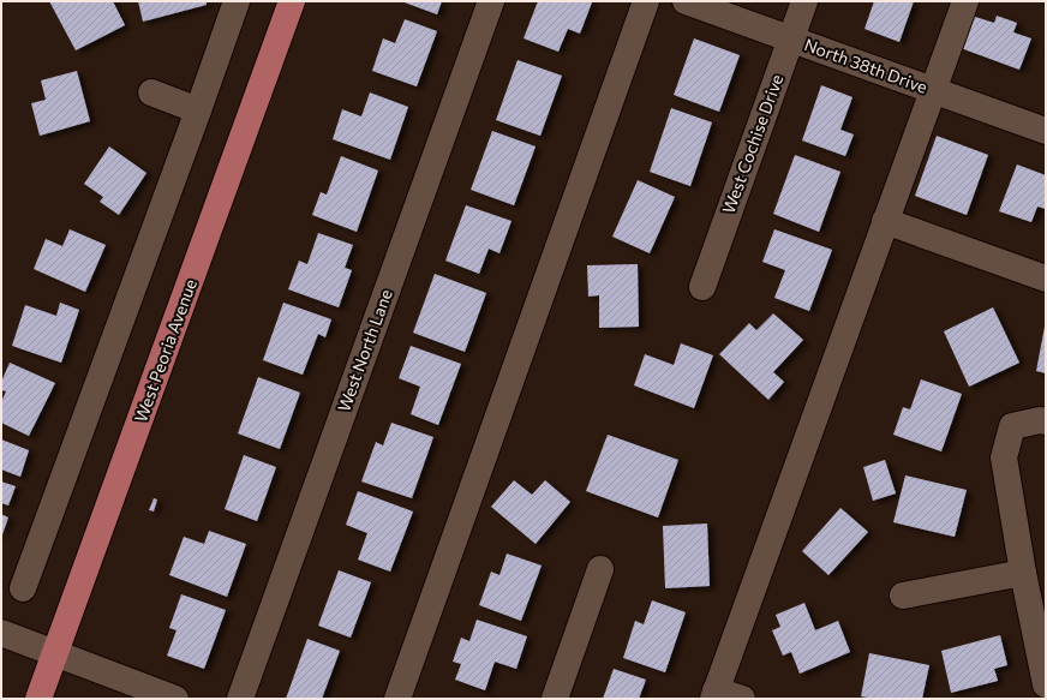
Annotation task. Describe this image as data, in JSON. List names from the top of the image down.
{
  "streets": {
    "main road": ["West Peoria Avenue"],
    "street": ["North 38th Drive", "West Cochise Drive", "West North Lane"]
  },
  "crossings": [
    ["North 38th Drive", "West Cochise Drive"]
  ]
}
